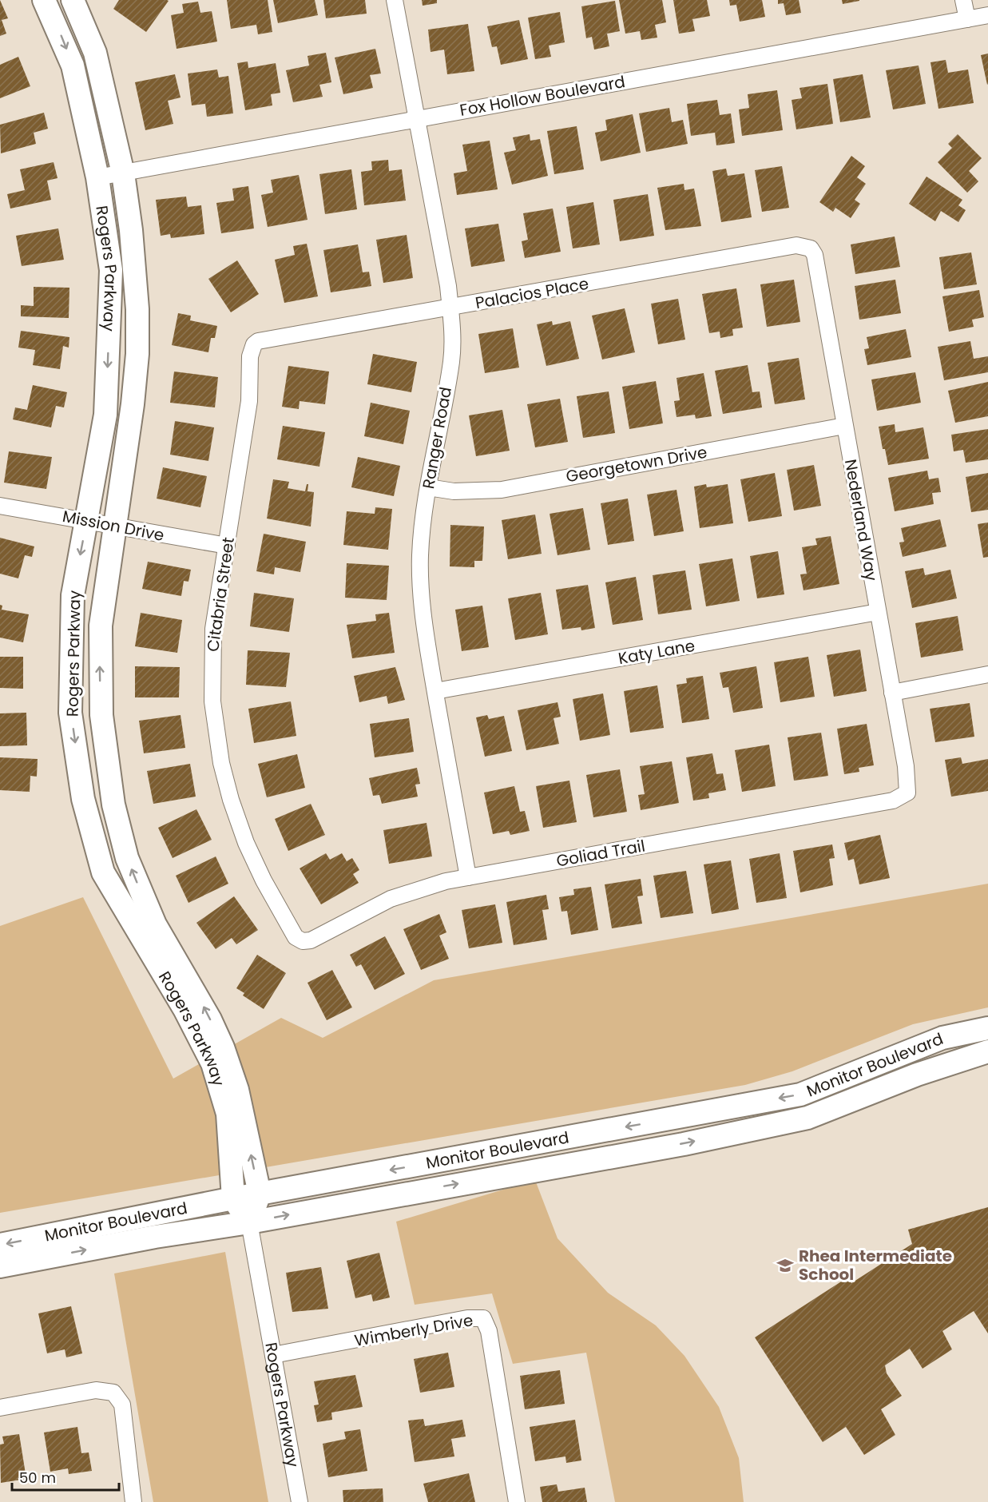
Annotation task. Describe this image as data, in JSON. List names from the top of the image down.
{
  "streets": {
    "street": [
      "Fox Hollow Boulevard",
      "Rogers Parkway",
      "Palacios Place",
      "Ranger Road",
      "Georgetown Drive",
      "Nederland Way",
      "Mission Drive",
      "Citabria Street",
      "Katy Lane",
      "Goliad Trail",
      "Monitor Boulevard",
      "Wimberly Drive"
    ]
  },
  "crossings": [
    ["Fox Hollow Boulevard", "Rogers Parkway"],
    ["Fox Hollow Boulevard", "Ranger Road"],
    ["Rogers Parkway", "Mission Drive"],
    ["Rogers Parkway", "Monitor Boulevard"],
    ["Rogers Parkway", "Wimberly Drive"],
    ["Palacios Place", "Ranger Road"],
    ["Palacios Place", "Nederland Way"],
    ["Palacios Place", "Citabria Street"],
    ["Ranger Road", "Georgetown Drive"],
    ["Ranger Road", "Katy Lane"],
    ["Ranger Road", "Goliad Trail"],
    ["Georgetown Drive", "Nederland Way"],
    ["Nederland Way", "Katy Lane"],
    ["Nederland Way", "Goliad Trail"],
    ["Mission Drive", "Citabria Street"],
    ["Citabria Street", "Goliad Trail"]
  ],
  "places": {
    "school or university": ["Rhea Intermediate School"]
  },
  "scale_bar": "50 m"
}
